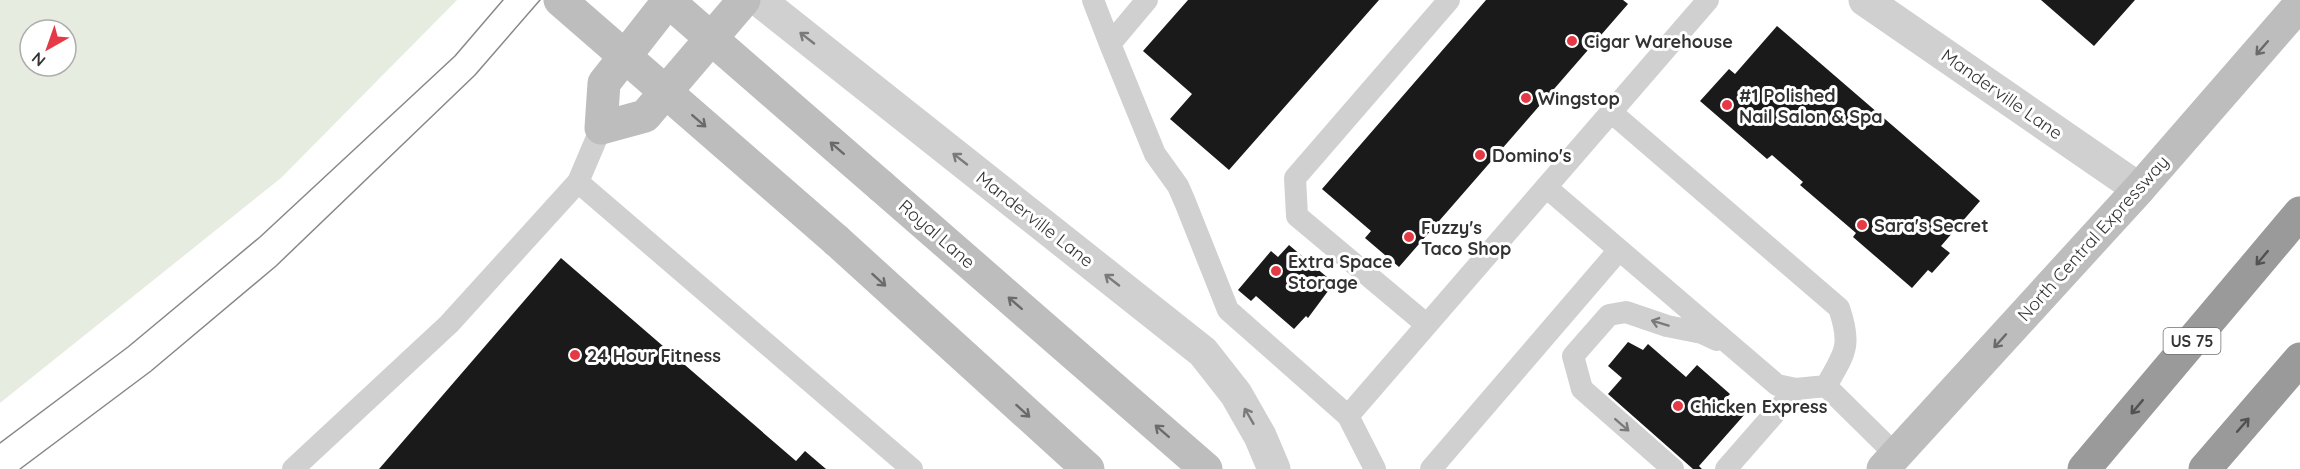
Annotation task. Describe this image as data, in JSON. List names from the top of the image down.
{
  "streets": {
    "highway": ["US 75"],
    "main road": ["Royal Lane", "North Central Expressway"],
    "street": ["Manderville Lane"]
  },
  "crossings": [
    ["Manderville Lane", "North Central Expressway"]
  ],
  "one_way": ["Manderville Lane", "North Central Expressway"],
  "places": [
    "Cigar Warehouse",
    "Wingstop",
    "#1 Polished Nail Salon & Spa",
    "Domino's",
    "Sara's Secret",
    "Fuzzy's Taco Shop",
    "Extra Space Storage",
    "24 Hour Fitness",
    "Chicken Express"
  ],
  "north": "bottom left"
}
